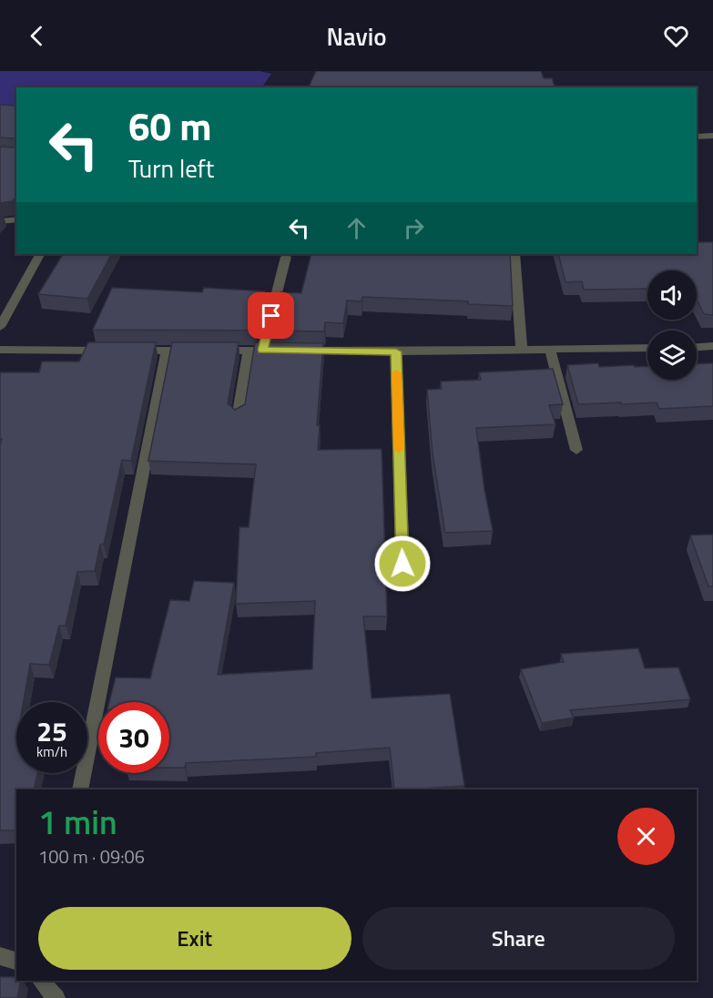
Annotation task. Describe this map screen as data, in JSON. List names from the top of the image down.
{
  "page": {
    "header": "Navio",
    "turn": ["60 m", "Turn left"],
    "speed": "25 km/h",
    "limit": "30",
    "heading": ["1 min", "100 m · 09:06"],
    "buttons": ["Exit", "Share"]
  }
}
